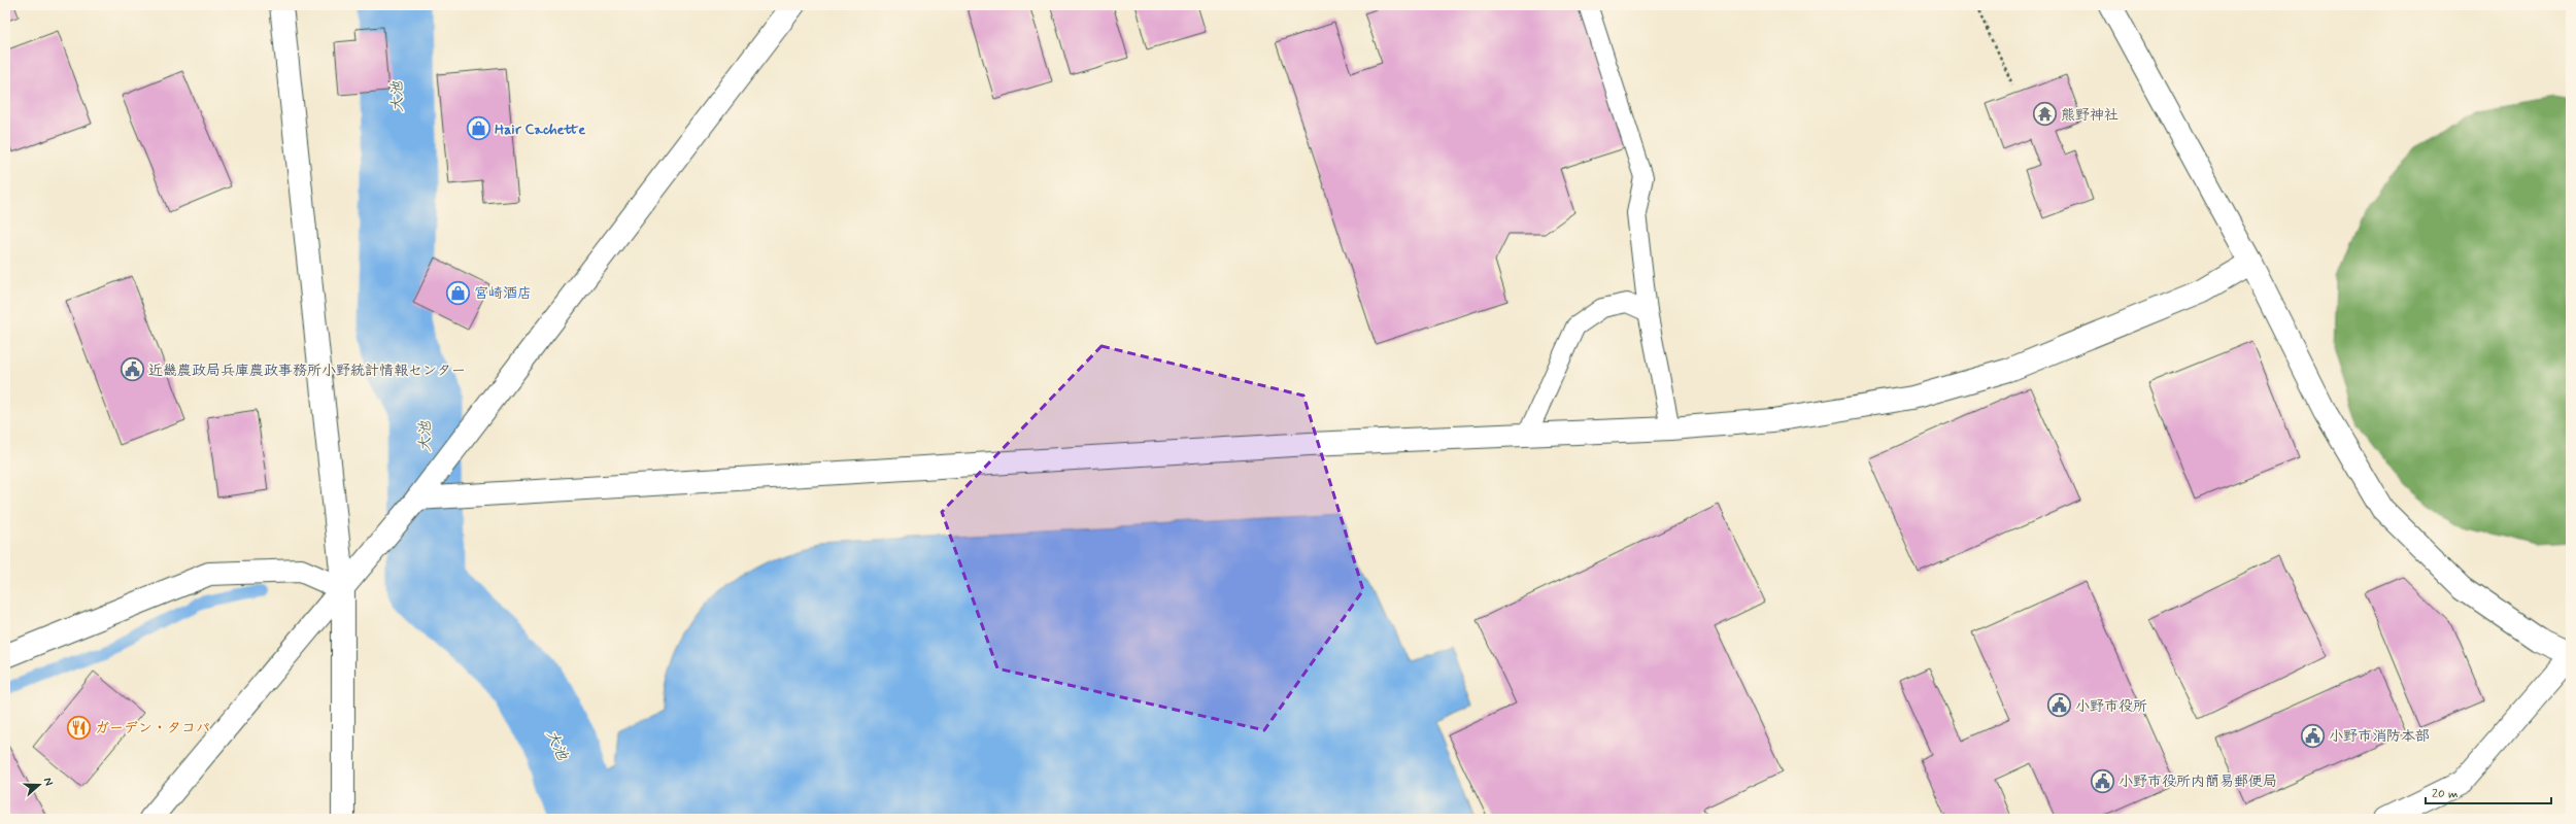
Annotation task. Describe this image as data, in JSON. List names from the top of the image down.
{
  "water": ["大池"],
  "places": {
    "temple": ["熊野神社"],
    "shop": ["Hair Cachette", "宮崎酒店"],
    "public building": [
      "近畿農政局兵庫農政事務所小野統計情報センター",
      "小野市役所",
      "小野市消防本部",
      "小野市役所内簡易郵便局"
    ],
    "restaurant": ["ガーデン・タコパ"]
  },
  "scale_bar": "20 m",
  "north": "right"
}
